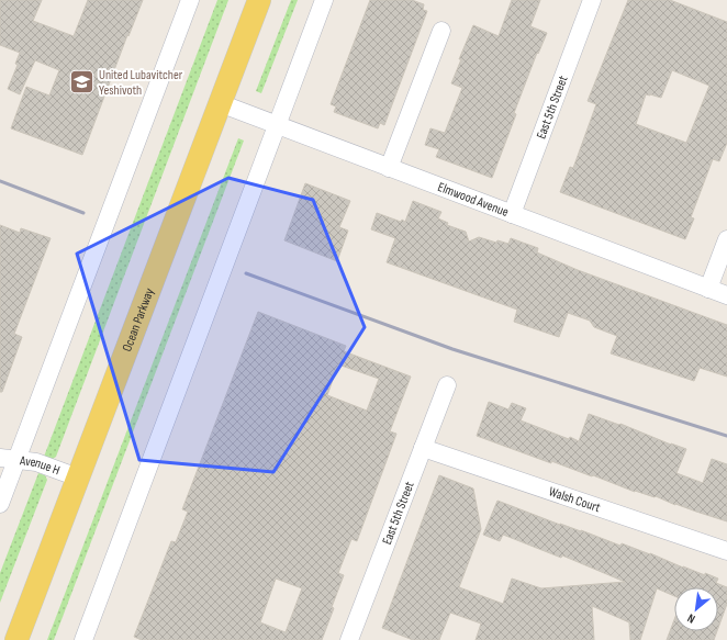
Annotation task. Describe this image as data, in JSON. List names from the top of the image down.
{
  "streets": {
    "main road": ["Ocean Parkway"],
    "street": [
      "East 5th Street",
      "Elmwood Avenue",
      "Avenue H",
      "Walsh Court"
    ]
  },
  "crossings": [
    ["East 5th Street", "Elmwood Avenue"],
    ["East 5th Street", "Walsh Court"],
    ["Elmwood Avenue", "Ocean Parkway"],
    ["Ocean Parkway", "Avenue H"]
  ],
  "places": {
    "school or university": ["United Lubavitcher Yeshivoth"]
  },
  "north": "bottom left"
}
